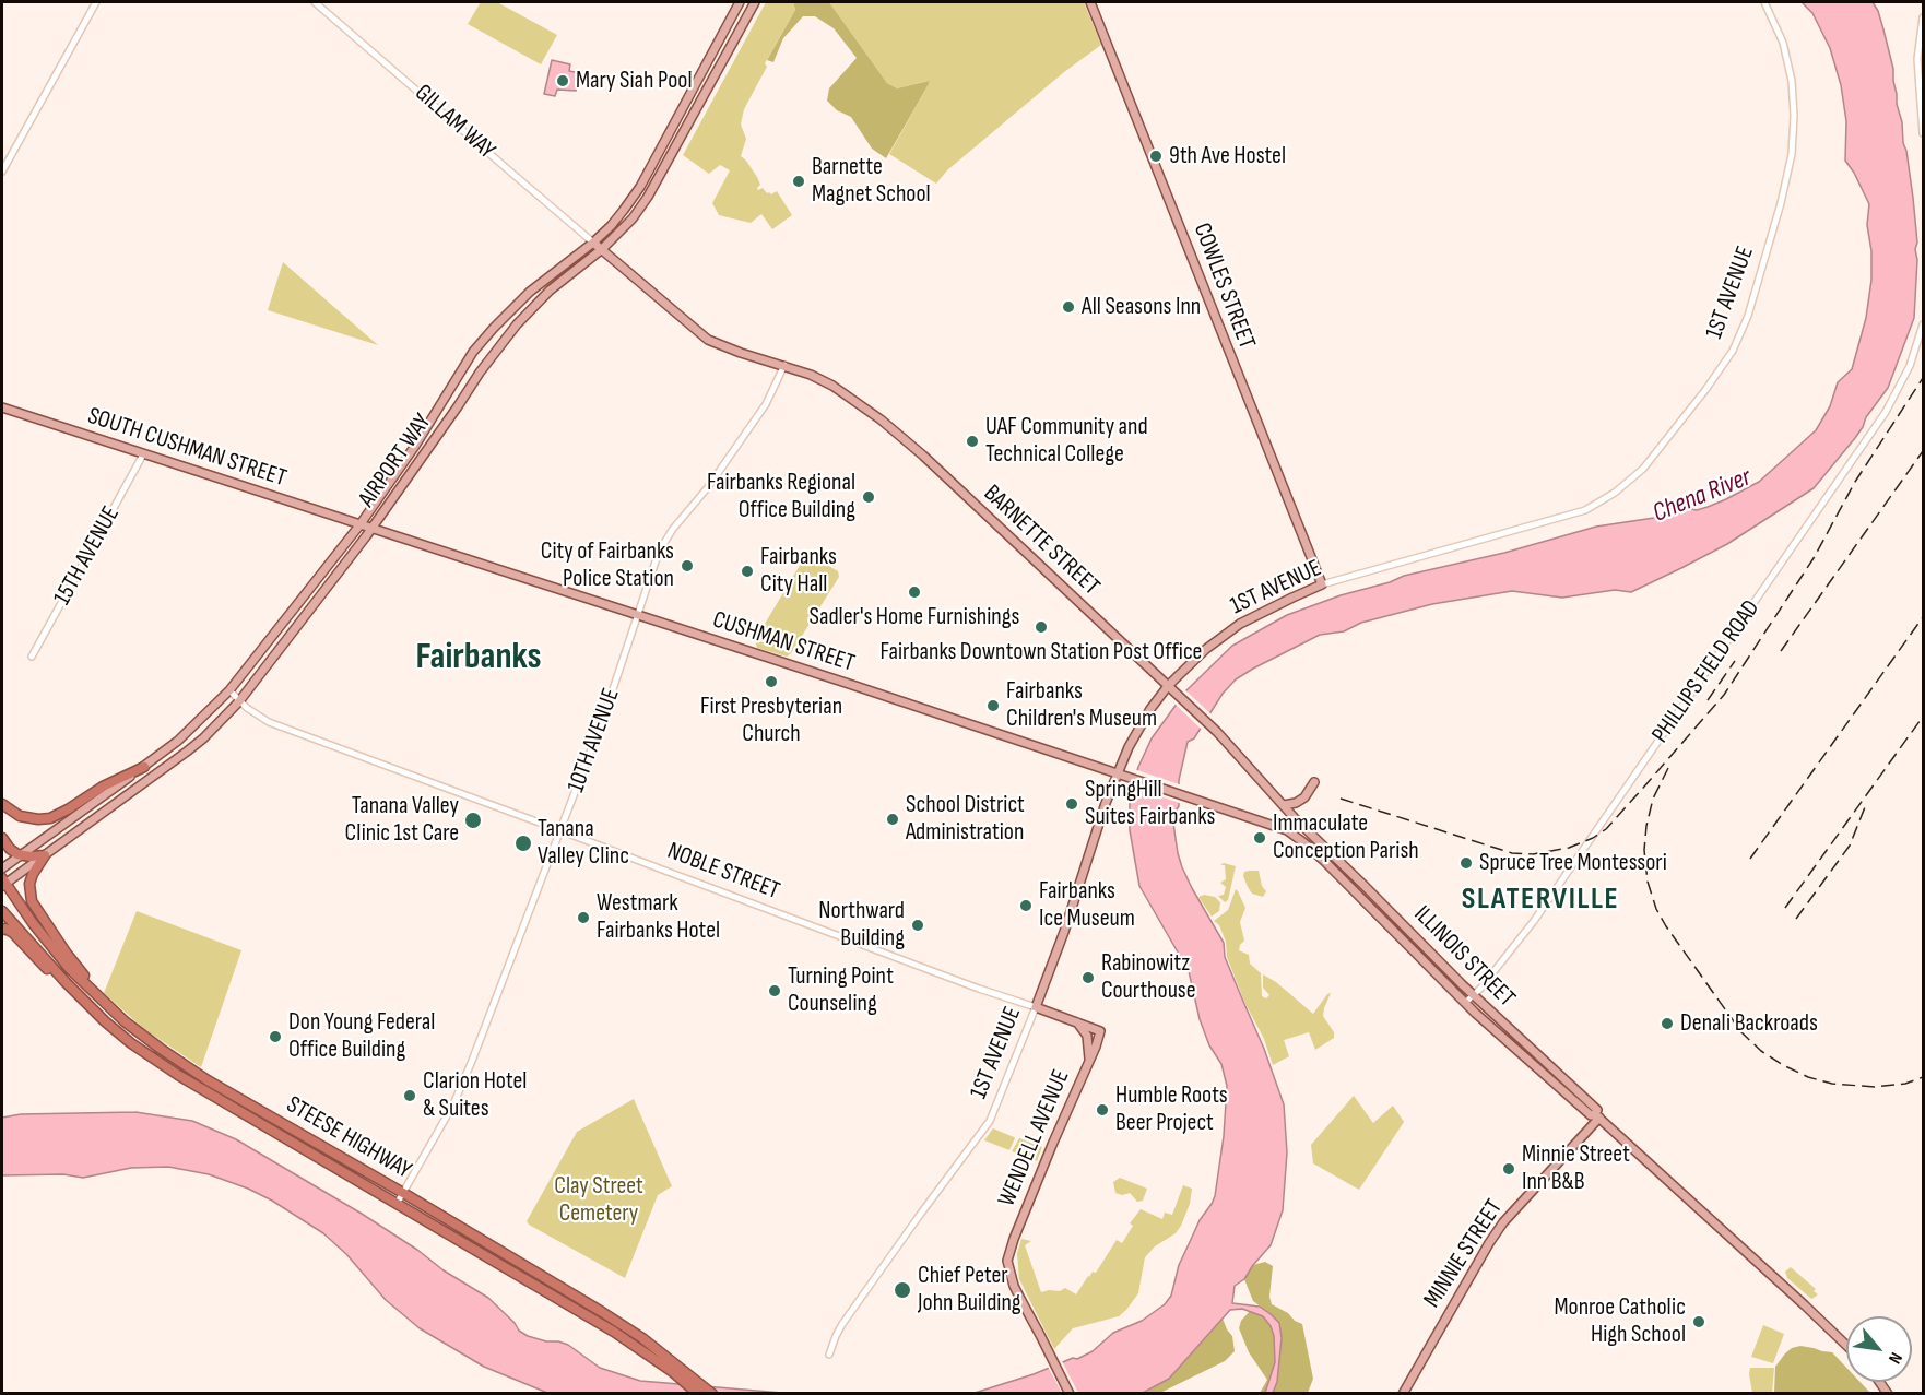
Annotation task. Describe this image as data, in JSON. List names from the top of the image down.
{
  "streets": {
    "highway": ["STEESE HIGHWAY"],
    "main road": [
      "COWLES STREET",
      "1ST AVENUE",
      "SOUTH CUSHMAN STREET",
      "AIRPORT WAY",
      "BARNETTE STREET",
      "CUSHMAN STREET",
      "NOBLE STREET",
      "ILLINOIS STREET",
      "WENDELL AVENUE",
      "MINNIE STREET"
    ],
    "street": [
      "GILLAM WAY",
      "15TH AVENUE",
      "PHILLIPS FIELD ROAD",
      "10TH AVENUE"
    ]
  },
  "crossings": [
    ["GILLAM WAY", "AIRPORT WAY"],
    ["GILLAM WAY", "BARNETTE STREET"],
    ["COWLES STREET", "1ST AVENUE"],
    ["1ST AVENUE", "BARNETTE STREET"],
    ["1ST AVENUE", "CUSHMAN STREET"],
    ["1ST AVENUE", "NOBLE STREET"],
    ["SOUTH CUSHMAN STREET", "AIRPORT WAY"],
    ["SOUTH CUSHMAN STREET", "15TH AVENUE"],
    ["SOUTH CUSHMAN STREET", "CUSHMAN STREET"],
    ["AIRPORT WAY", "BARNETTE STREET"],
    ["AIRPORT WAY", "CUSHMAN STREET"],
    ["AIRPORT WAY", "NOBLE STREET"],
    ["AIRPORT WAY", "STEESE HIGHWAY"],
    ["BARNETTE STREET", "10TH AVENUE"],
    ["BARNETTE STREET", "ILLINOIS STREET"],
    ["CUSHMAN STREET", "10TH AVENUE"],
    ["CUSHMAN STREET", "ILLINOIS STREET"],
    ["PHILLIPS FIELD ROAD", "ILLINOIS STREET"],
    ["10TH AVENUE", "NOBLE STREET"],
    ["10TH AVENUE", "STEESE HIGHWAY"],
    ["NOBLE STREET", "WENDELL AVENUE"],
    ["ILLINOIS STREET", "MINNIE STREET"]
  ],
  "districts": ["Fairbanks", "SLATERVILLE"],
  "water": ["Chena River"],
  "parks": ["Clay Street Cemetery"],
  "places": [
    "Mary Siah Pool",
    "9th Ave Hostel",
    "Barnette Magnet School",
    "All Seasons Inn",
    "UAF Community and Technical College",
    "Fairbanks Regional Office Building",
    "City of Fairbanks Police Station",
    "Fairbanks City Hall",
    "Sadler's Home Furnishings",
    "Fairbanks Downtown Station Post Office",
    "First Presbyterian Church",
    "Fairbanks Children's Museum",
    "SpringHill Suites Fairbanks",
    "School District Administration",
    "Tanana Valley Clinic 1st Care",
    "Immaculate Conception Parish",
    "Tanana Valley Clinc",
    "Spruce Tree Montessori",
    "Fairbanks Ice Museum",
    "Westmark Fairbanks Hotel",
    "Northward Building",
    "Rabinowitz Courthouse",
    "Turning Point Counseling",
    "Denali Backroads",
    "Don Young Federal Office Building",
    "Clarion Hotel & Suites",
    "Humble Roots Beer Project",
    "Minnie Street Inn B&B",
    "Chief Peter John Building",
    "Monroe Catholic High School"
  ],
  "north": "bottom right"
}
